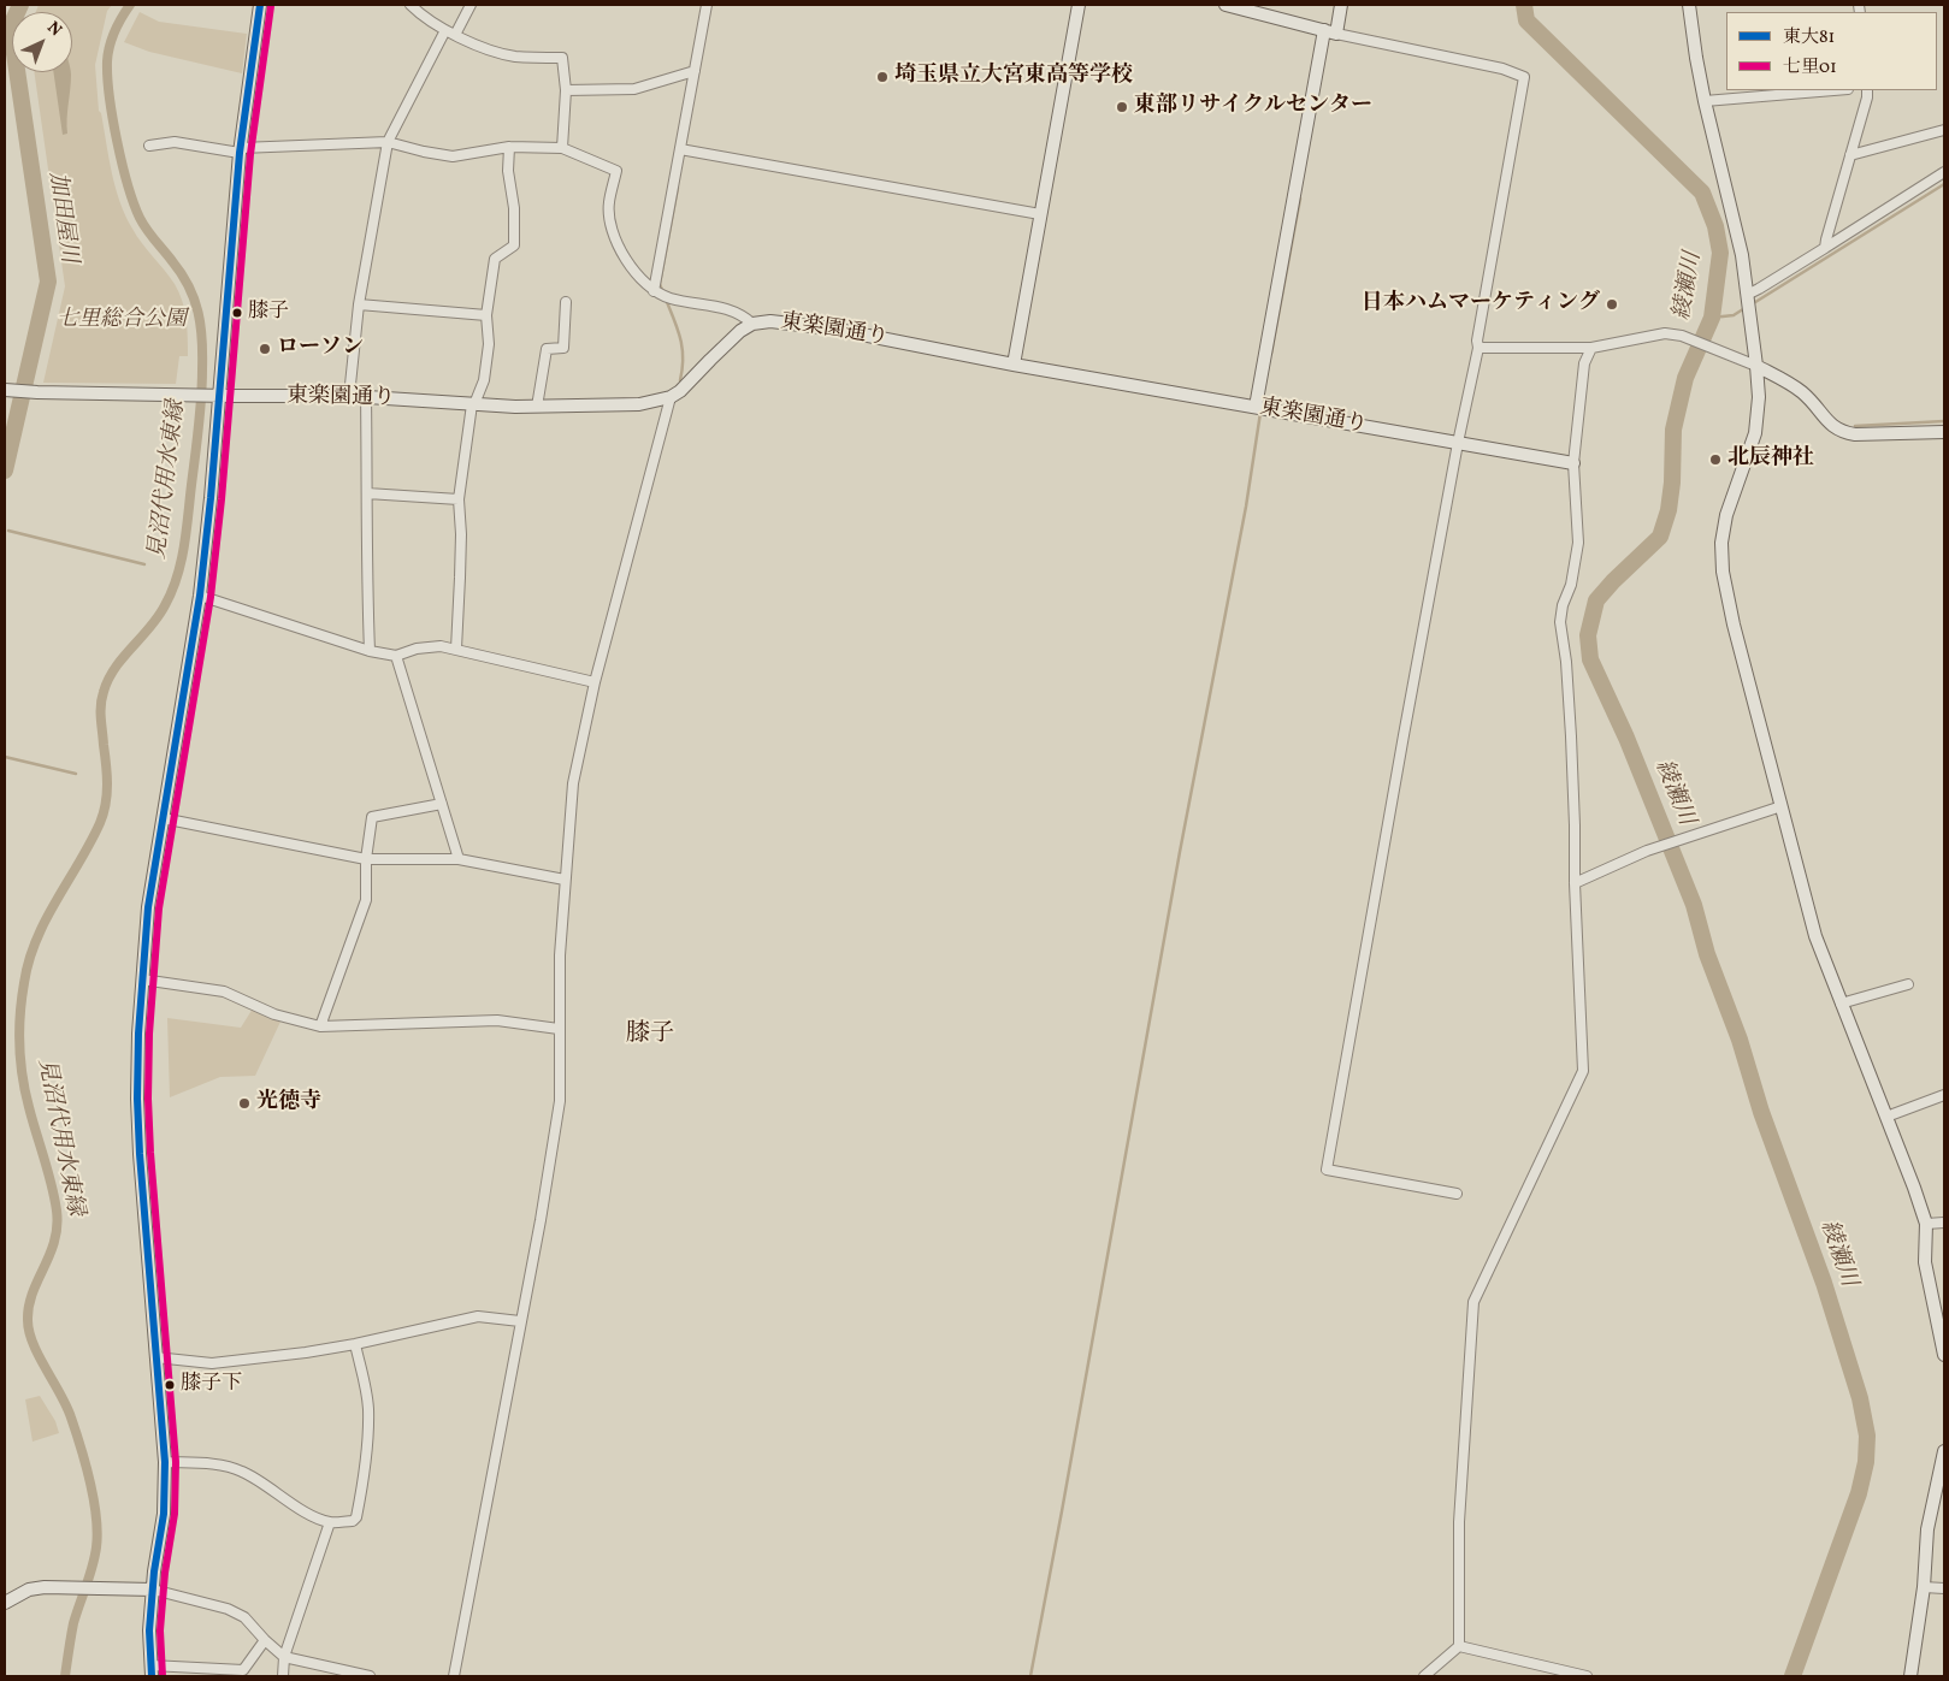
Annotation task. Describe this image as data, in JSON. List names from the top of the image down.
{
  "streets": {
    "street": ["東楽園通り"]
  },
  "districts": ["膝子"],
  "water": ["加田屋川", "綾瀬川", "見沼代用水東縁"],
  "parks": ["七里総合公園"],
  "places": [
    "埼玉県立大宮東高等学校",
    "東部リサイクルセンター",
    "日本ハムマーケティング",
    "膝子",
    "ローソン",
    "北辰神社",
    "光徳寺",
    "膝子下"
  ],
  "lines": ["transit line 東大81", "transit line 七里01"],
  "legend": ["東大81", "七里01"],
  "north": "top right"
}
